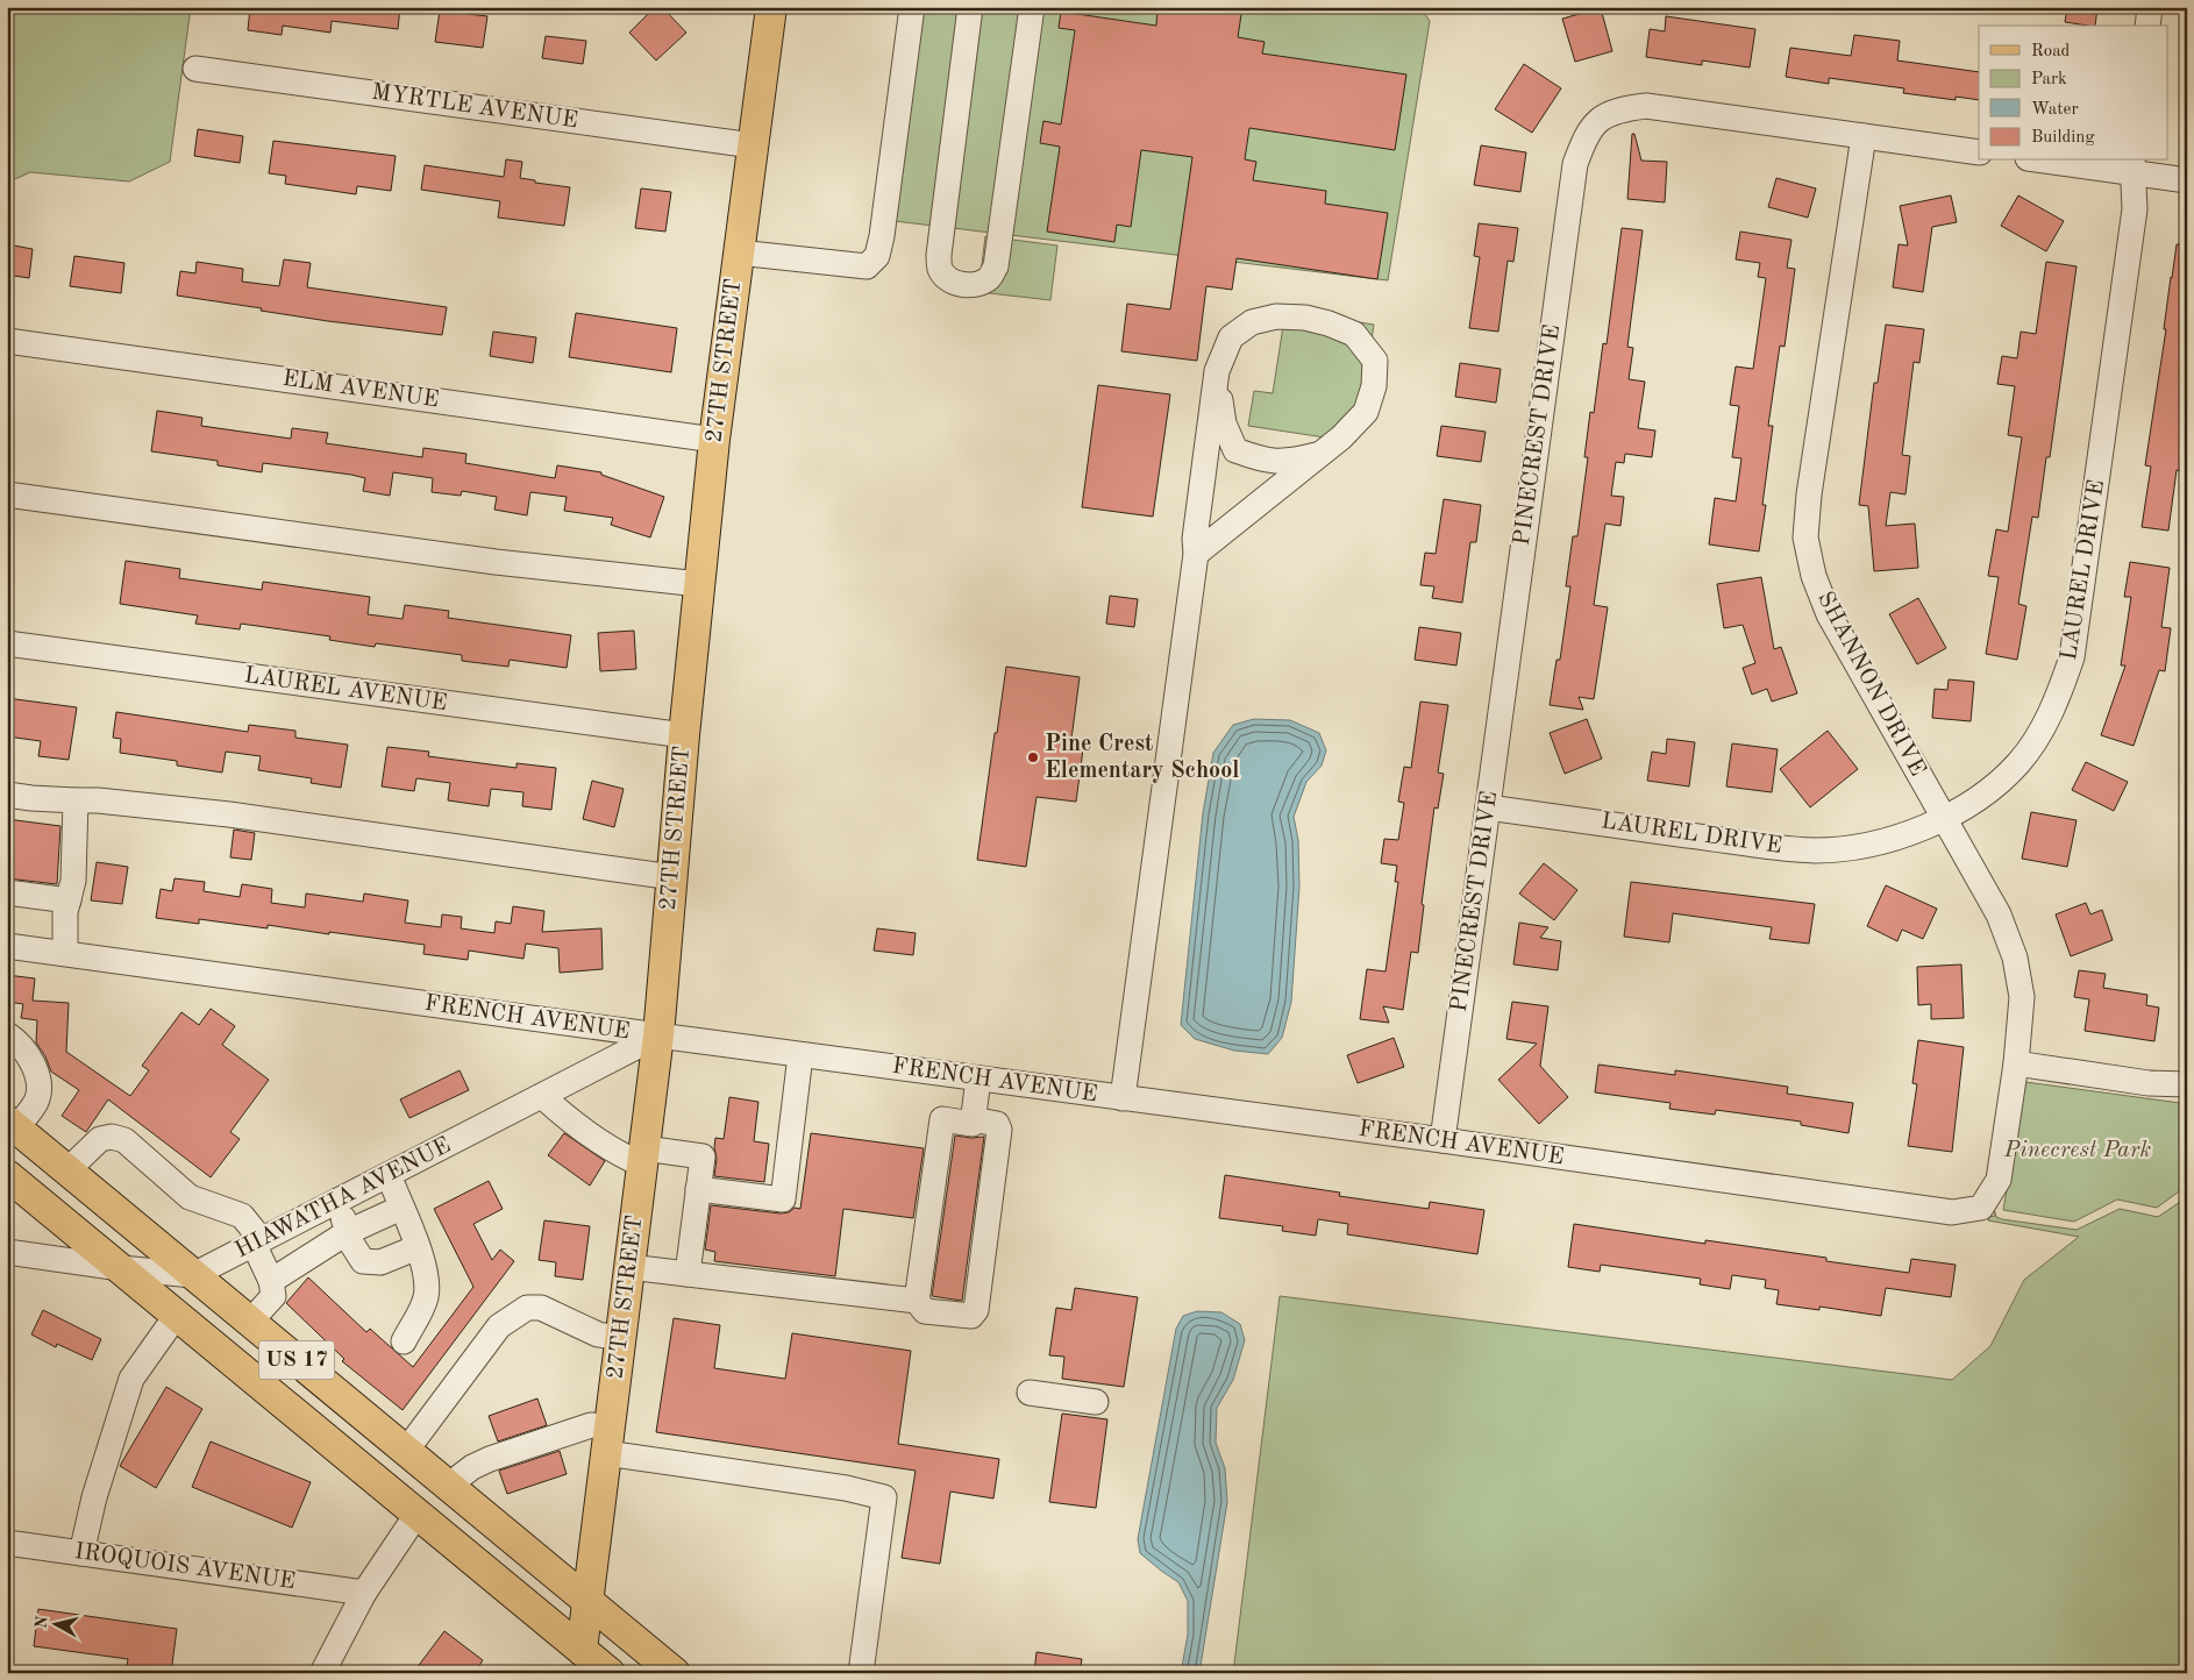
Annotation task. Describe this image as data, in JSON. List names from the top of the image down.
{
  "streets": {
    "main road": ["27TH STREET", "US 17"],
    "street": [
      "MYRTLE AVENUE",
      "ELM AVENUE",
      "PINECREST DRIVE",
      "LAUREL DRIVE",
      "SHANNON DRIVE",
      "LAUREL AVENUE",
      "FRENCH AVENUE",
      "HIAWATHA AVENUE",
      "IROQUOIS AVENUE"
    ]
  },
  "crossings": [
    ["MYRTLE AVENUE", "27TH STREET"],
    ["27TH STREET", "ELM AVENUE"],
    ["27TH STREET", "LAUREL AVENUE"],
    ["27TH STREET", "FRENCH AVENUE"],
    ["27TH STREET", "HIAWATHA AVENUE"],
    ["27TH STREET", "US 17"],
    ["PINECREST DRIVE", "LAUREL DRIVE"],
    ["PINECREST DRIVE", "SHANNON DRIVE"],
    ["PINECREST DRIVE", "FRENCH AVENUE"],
    ["LAUREL DRIVE", "SHANNON DRIVE"],
    ["SHANNON DRIVE", "FRENCH AVENUE"],
    ["FRENCH AVENUE", "HIAWATHA AVENUE"],
    ["HIAWATHA AVENUE", "US 17"]
  ],
  "parks": ["Pinecrest Park"],
  "places": ["Pine Crest Elementary School"],
  "legend": [
    "Road",
    "Park",
    "Water",
    "Building"
  ],
  "north": "left"
}
